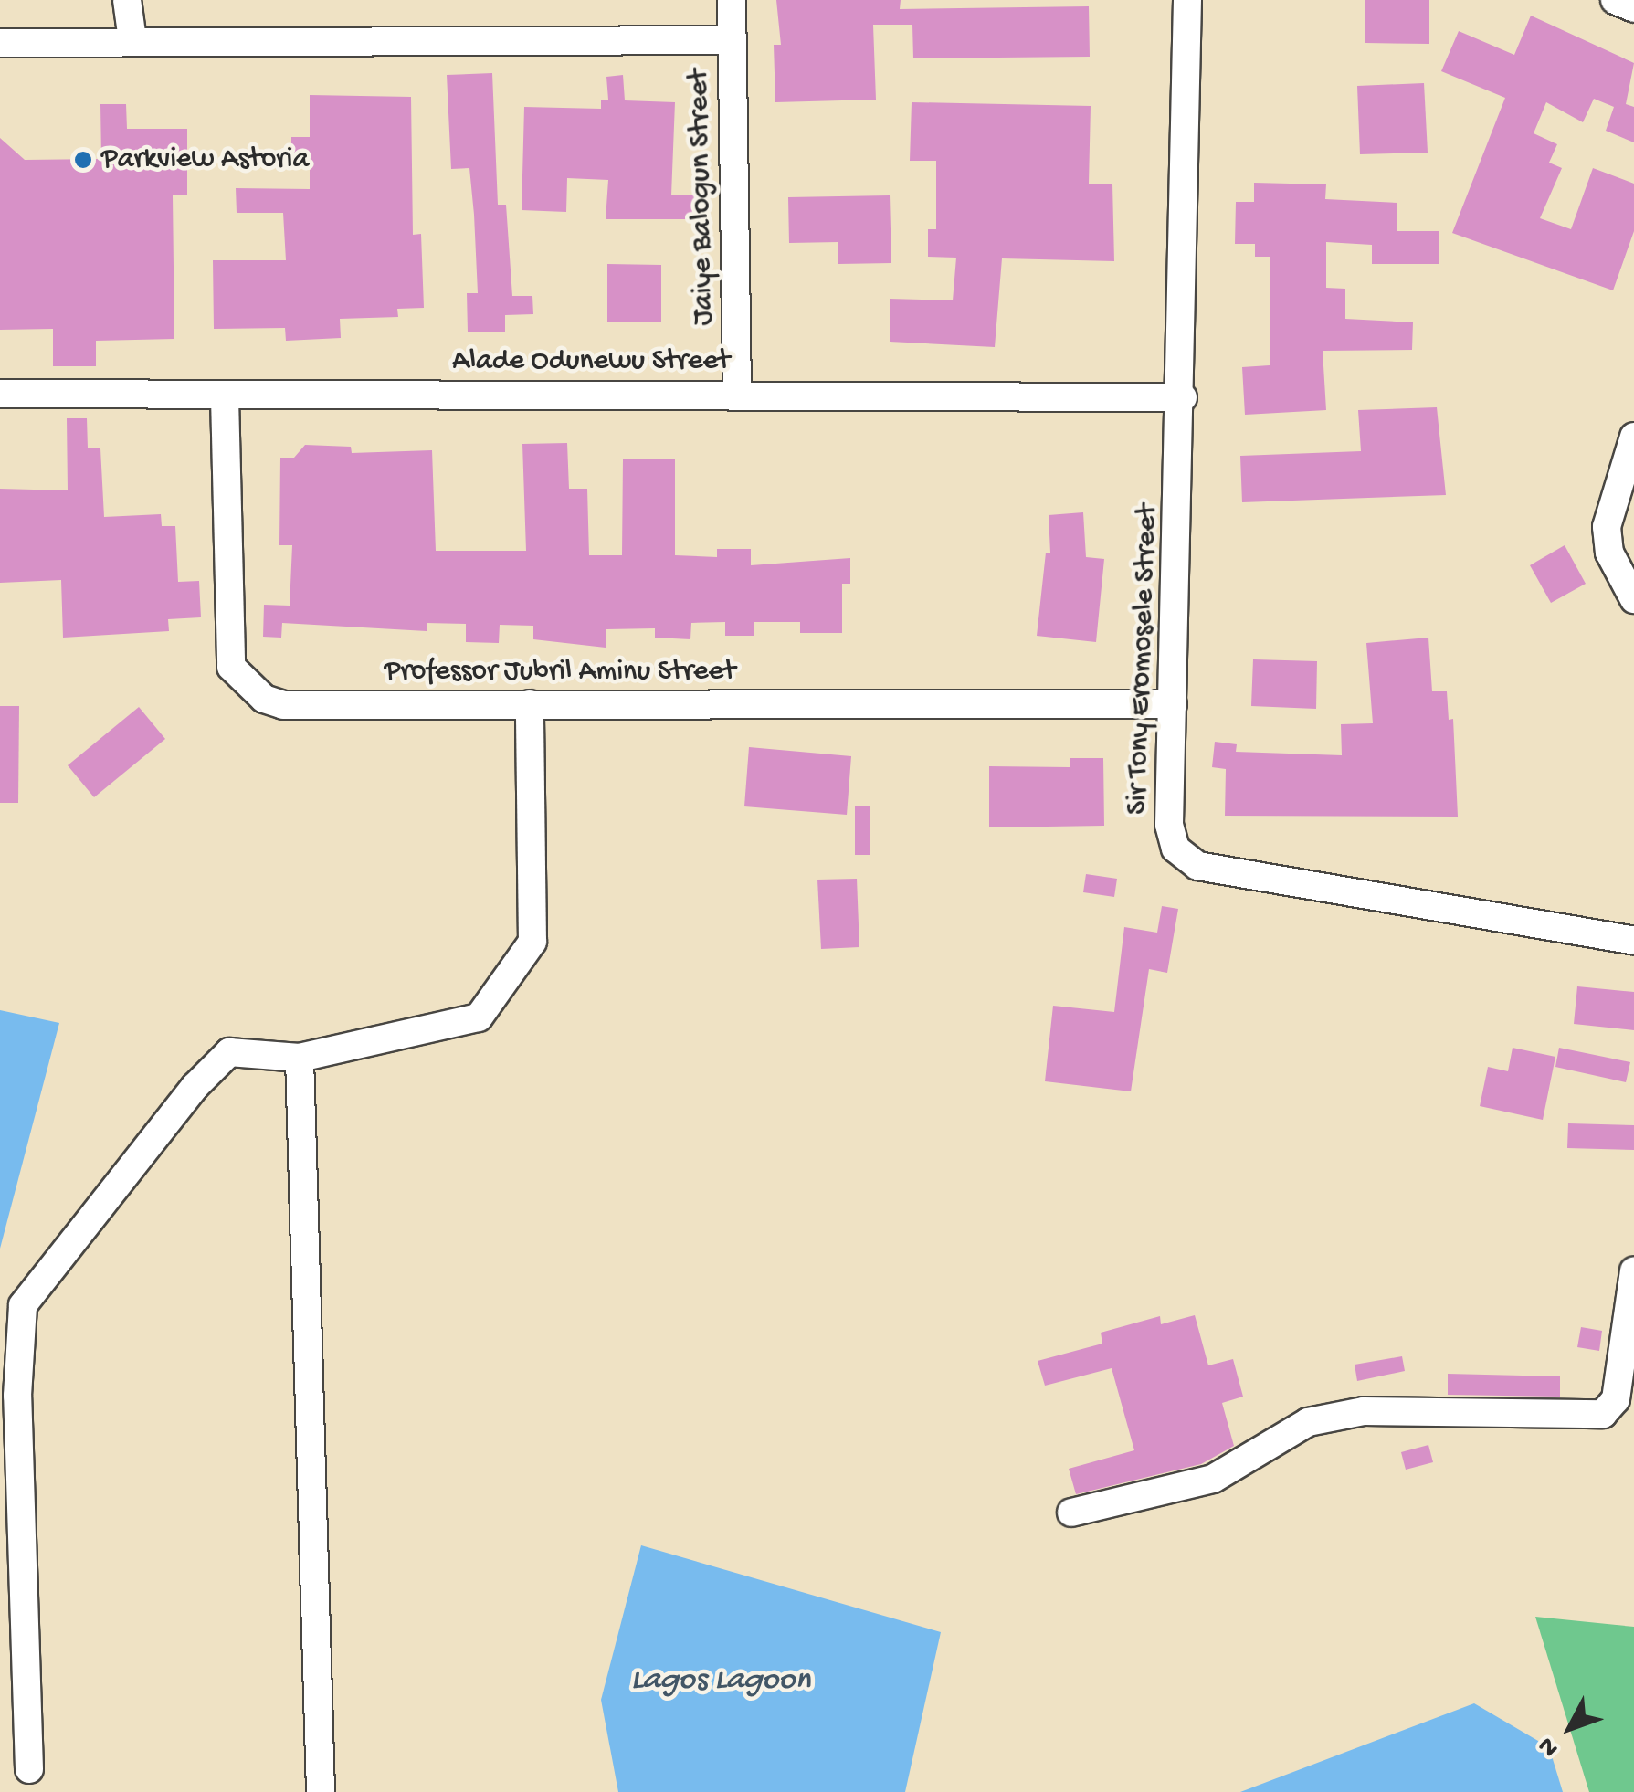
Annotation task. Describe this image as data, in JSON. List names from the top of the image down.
{
  "streets": {
    "street": [
      "Jaiye Balogun Street",
      "Alade Odunewu Street",
      "Sir Tony Eromosele Street",
      "Professor Jubril Aminu Street"
    ]
  },
  "crossings": [
    ["Jaiye Balogun Street", "Alade Odunewu Street"],
    ["Alade Odunewu Street", "Sir Tony Eromosele Street"],
    ["Alade Odunewu Street", "Professor Jubril Aminu Street"],
    ["Sir Tony Eromosele Street", "Professor Jubril Aminu Street"]
  ],
  "water": ["Lagos Lagoon"],
  "places": ["Parkview Astoria"],
  "north": "bottom left"
}
